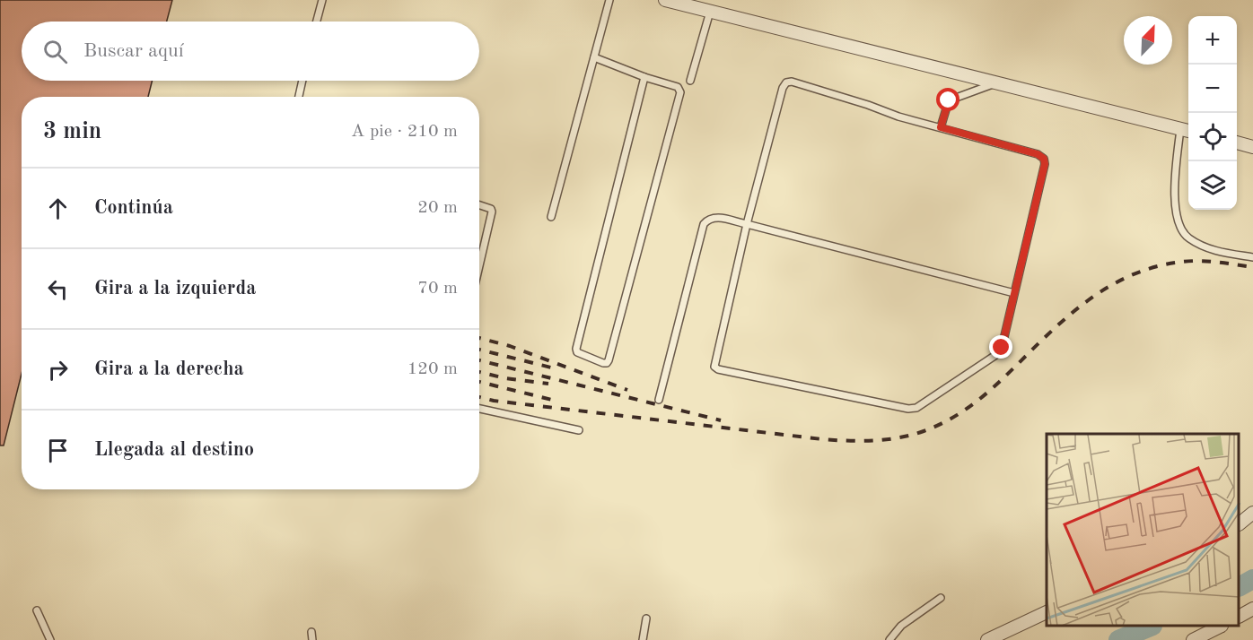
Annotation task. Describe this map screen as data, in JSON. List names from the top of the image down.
{
  "north": "top right",
  "page": {
    "map_buttons": ["+", "−"],
    "search": "Buscar aquí",
    "heading": ["3 min", "A pie · 210 m"],
    "list": [
      ["Continúa", "20 m"],
      ["Gira a la izquierda", "70 m"],
      ["Gira a la derecha", "120 m"],
      "Llegada al destino"
    ]
  }
}
